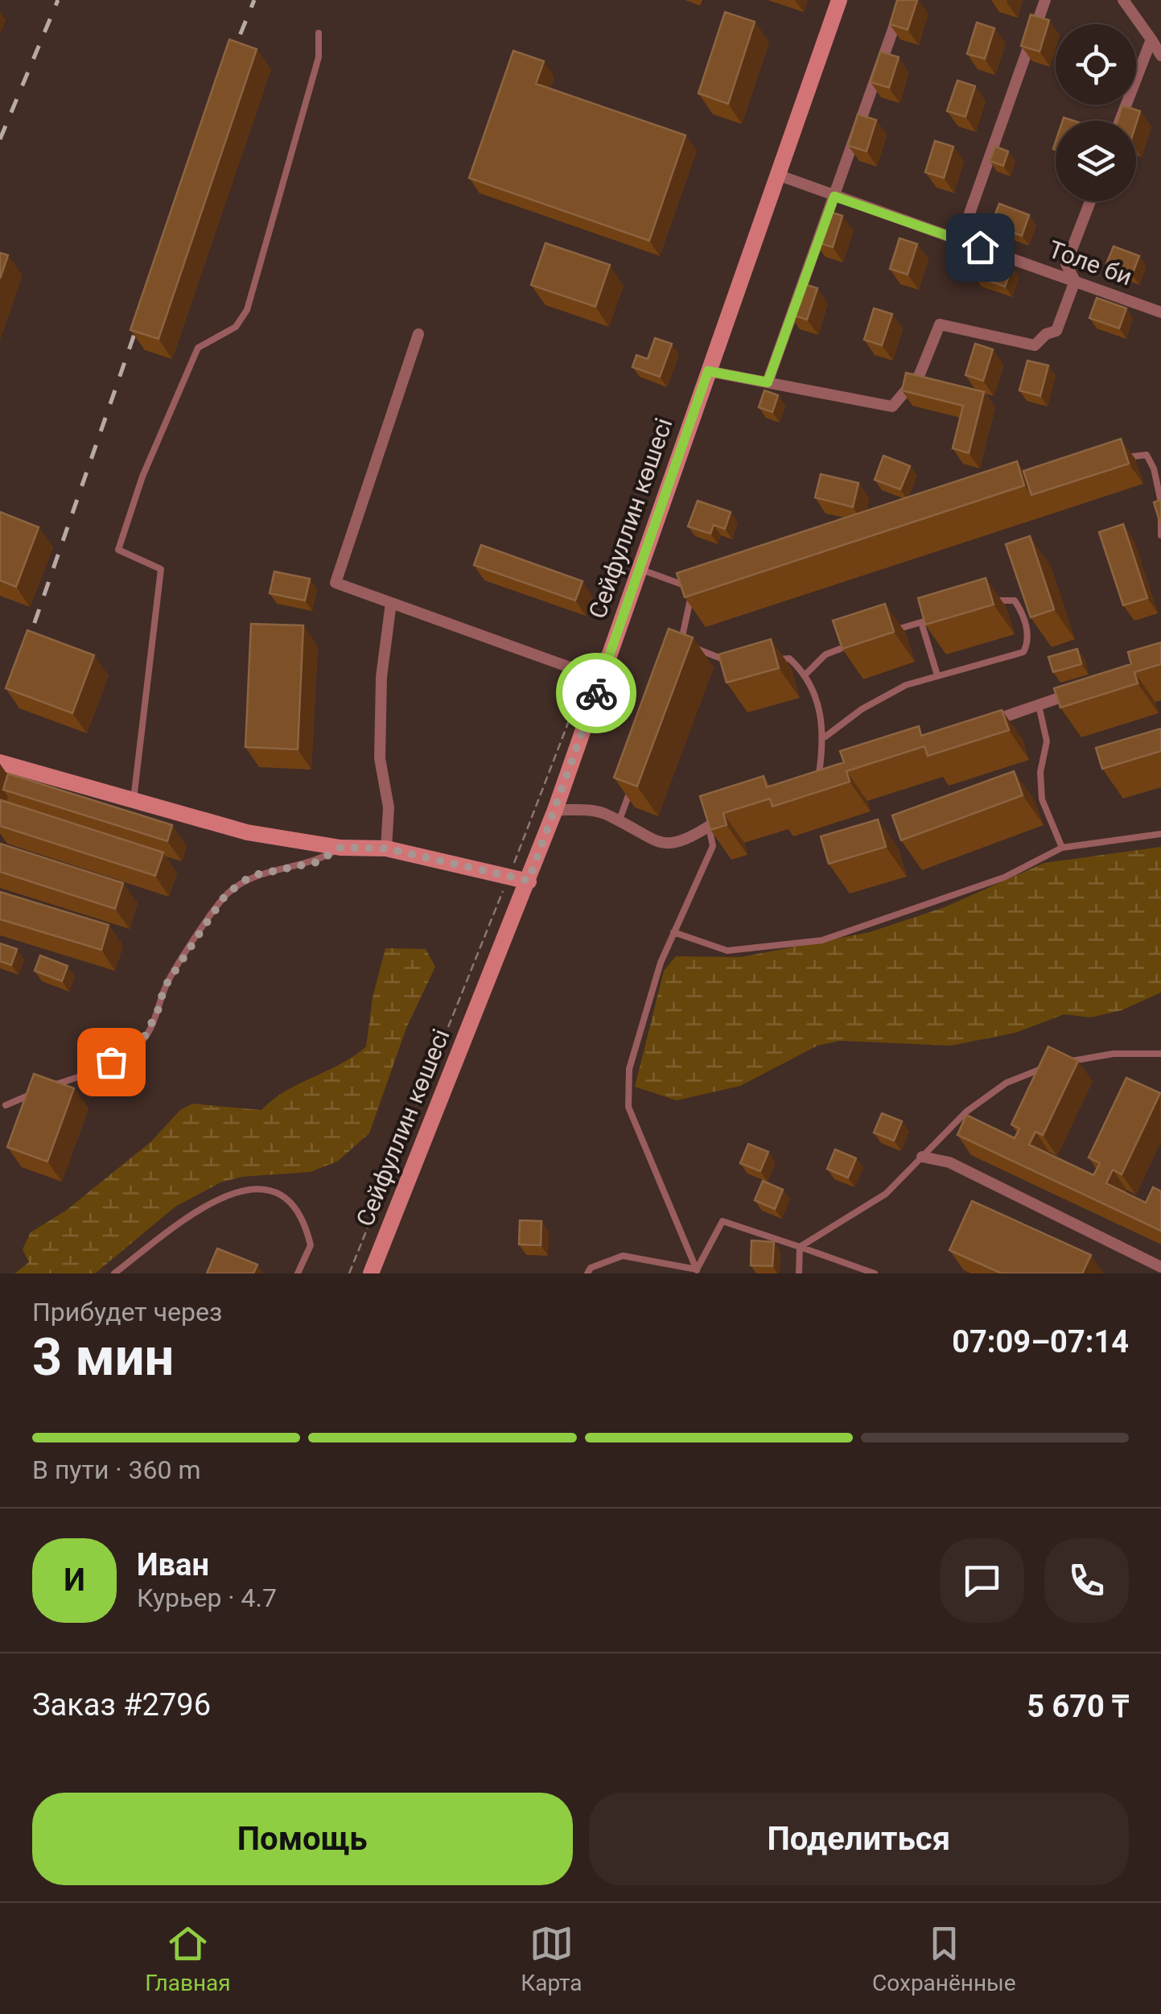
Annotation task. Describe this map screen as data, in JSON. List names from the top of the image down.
{
  "streets": {
    "main road": ["Сейфуллин көшесі"],
    "street": ["Толе би"]
  },
  "crossings": [
    ["Толе би", "Сейфуллин көшесі"]
  ],
  "page": {
    "heading": ["3 мин", "Прибудет через", "07:09–07:14"],
    "panel": [
      "Иван",
      "Курьер · 4.7",
      "Заказ #2796",
      "5 670 ₸"
    ],
    "bar": "В пути · 360 m",
    "round": "И",
    "buttons": ["Помощь", "Поделиться"],
    "tabs": ["Главная", "Карта", "Сохранённые"]
  }
}
